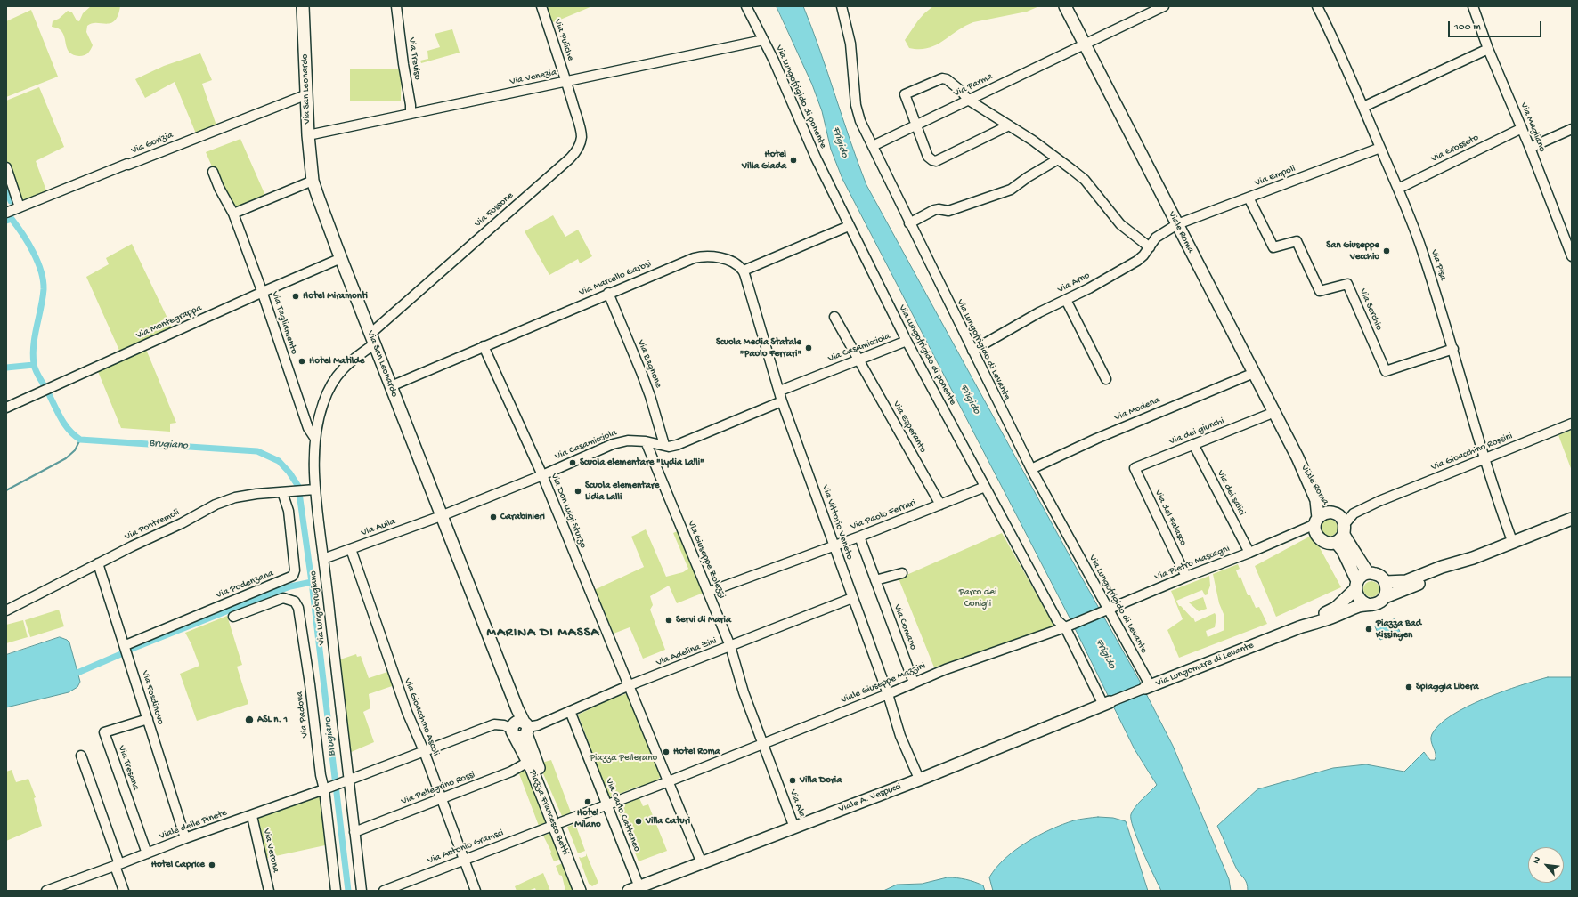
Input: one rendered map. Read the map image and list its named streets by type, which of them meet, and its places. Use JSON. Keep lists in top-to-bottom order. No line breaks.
{"streets":{"main road":["Via San Leonardo","Viale Roma","Via Lungomare di Levante","Viale A. Vespucci","Piazza Francesco Betti"],"street":["Via Puliche","Via Treviso","Via Venezia","Via Parma","Via Lungofrigido di ponente","Via Magliano","Via Gorizia","Via Grosseto","Via Empoli","Via Fossone","Via Pisa","Via Marcello Garosi","Via Arno","Via Serchio","Via Montegrappa","Via Tagliamento","Via Casamicciola","Via Lungofrigido di Levante","Via Bagnone","Via Modena","Via Esperanto","Via dei giunchi","Via Gioacchino Rossini","Via dei salici","Via Don Luigi Sturzo","Via Paolo Ferrari","Via del Falasco","Via Vittorio Veneto","Via Pontremoli","Via Aulla","Via Giuseppe Zolezzi","Via Pietro Mascagni","Via Podenzana","Via Lungobrugiano","Via Comano","Via Adelina Zini","Viale Giuseppe Mazzini","Via Fosdinovo","Via Padova","Via Gioacchino Ascoli","Via Tresana","Via Pellegrino Rossi","Via Ala","Via Carlo Cattaneo","Viale delle Pinete","Via Antonio Gramsci","Via Verona"]},"crossings":[["Via Puliche","Via Venezia"],["Via Puliche","Via Fossone"],["Via Treviso","Via Venezia"],["Via Venezia","Via San Leonardo"],["Via Venezia","Via Lungofrigido di ponente"],["Via Venezia","Via Fossone"],["Via Parma","Viale Roma"],["Via Parma","Via Lungofrigido di Levante"],["Via San Leonardo","Via Gorizia"],["Via San Leonardo","Via Fossone"],["Via San Leonardo","Via Marcello Garosi"],["Via San Leonardo","Via Montegrappa"],["Via San Leonardo","Via Casamicciola"],["Via San Leonardo","Via Aulla"],["Via San Leonardo","Via Lungobrugiano"],["Via San Leonardo","Piazza Francesco Betti"],["Via Lungofrigido di ponente","Via Casamicciola"],["Via Lungofrigido di ponente","Via Paolo Ferrari"],["Via Lungofrigido di ponente","Via Lungomare di Levante"],["Via Lungofrigido di ponente","Viale Giuseppe Mazzini"],["Via Lungofrigido di ponente","Viale A. Vespucci"],["Via Magliano","Via Grosseto"],["Via Grosseto","Via Pisa"],["Via Empoli","Viale Roma"],["Via Empoli","Via Pisa"],["Via Empoli","Via Arno"],["Via Empoli","Via Serchio"],["Via Fossone","Via Lungobrugiano"],["Viale Roma","Via Arno"],["Viale Roma","Via Modena"],["Viale Roma","Via Gioacchino Rossini"],["Viale Roma","Via Pietro Mascagni"],["Viale Roma","Via Lungomare di Levante"],["Via Pisa","Via Serchio"],["Via Pisa","Via Gioacchino Rossini"],["Via Marcello Garosi","Via Bagnone"],["Via Marcello Garosi","Via Don Luigi Sturzo"],["Via Marcello Garosi","Via Vittorio Veneto"],["Via Arno","Via Lungofrigido di Levante"],["Via Montegrappa","Via Tagliamento"],["Via Tagliamento","Via Lungobrugiano"],["Via Casamicciola","Via Bagnone"],["Via Casamicciola","Via Esperanto"],["Via Casamicciola","Via Don Luigi Sturzo"],["Via Casamicciola","Via Vittorio Veneto"],["Via Casamicciola","Via Aulla"],["Via Casamicciola","Via Giuseppe Zolezzi"],["Via Lungofrigido di Levante","Via Modena"],["Via Lungofrigido di Levante","Via Pietro Mascagni"],["Via Lungofrigido di Levante","Via Lungomare di Levante"],["Via Lungofrigido di Levante","Viale Giuseppe Mazzini"],["Via Esperanto","Via Paolo Ferrari"],["Via dei giunchi","Via dei salici"],["Via dei giunchi","Via del Falasco"],["Via dei salici","Via Pietro Mascagni"],["Via Don Luigi Sturzo","Via Adelina Zini"],["Via Paolo Ferrari","Via Vittorio Veneto"],["Via Paolo Ferrari","Via Giuseppe Zolezzi"],["Via Paolo Ferrari","Via Comano"],["Via del Falasco","Via Pietro Mascagni"],["Via Vittorio Veneto","Via Adelina Zini"],["Via Vittorio Veneto","Viale Giuseppe Mazzini"],["Via Vittorio Veneto","Viale A. Vespucci"],["Via Pontremoli","Via Podenzana"],["Via Pontremoli","Via Lungobrugiano"],["Via Pontremoli","Via Fosdinovo"],["Via Aulla","Via Lungobrugiano"],["Via Aulla","Via Gioacchino Ascoli"],["Via Giuseppe Zolezzi","Via Adelina Zini"],["Via Giuseppe Zolezzi","Viale Giuseppe Mazzini"],["Via Giuseppe Zolezzi","Via Ala"],["Via Pietro Mascagni","Viale Giuseppe Mazzini"],["Via Podenzana","Via Fosdinovo"],["Via Lungobrugiano","Via Pellegrino Rossi"],["Via Lungobrugiano","Viale delle Pinete"],["Via Comano","Viale Giuseppe Mazzini"],["Via Adelina Zini","Piazza Francesco Betti"],["Via Adelina Zini","Via Carlo Cattaneo"],["Via Adelina Zini","Viale delle Pinete"],["Via Lungomare di Levante","Viale A. Vespucci"],["Viale Giuseppe Mazzini","Via Ala"],["Viale Giuseppe Mazzini","Via Carlo Cattaneo"],["Viale Giuseppe Mazzini","Via Antonio Gramsci"],["Via Fosdinovo","Via Tresana"],["Via Fosdinovo","Viale delle Pinete"],["Via Padova","Viale delle Pinete"],["Via Gioacchino Ascoli","Via Pellegrino Rossi"],["Via Gioacchino Ascoli","Viale delle Pinete"],["Via Gioacchino Ascoli","Via Antonio Gramsci"],["Via Tresana","Viale delle Pinete"],["Via Pellegrino Rossi","Piazza Francesco Betti"],["Viale A. Vespucci","Via Ala"],["Viale A. Vespucci","Via Carlo Cattaneo"],["Piazza Francesco Betti","Viale delle Pinete"],["Piazza Francesco Betti","Via Antonio Gramsci"],["Via Carlo Cattaneo","Via Antonio Gramsci"],["Viale delle Pinete","Via Verona"]],"districts":["MARINA DI MASSA"],"water":["Frigido","Brugiano"],"parks":["Parco dei Conigli","Piazza Pellerano"],"places":["Hotel Villa Giada","San Giuseppe Vecchio","Hotel Miramonti","Scuola Media Statale \"Paolo Ferrari\"","Hotel Matilde","Scuola elementare \"Lydia Lalli\"","Scuola elementare Lidia Lalli","Carabinieri","Servi di Maria","Piazza Bad Kissingen","Spiaggia Libera","ASL n. 1","Hotel Roma","Villa Doria","Hotel Milano","Villa Caturi","Hotel Caprice"],"scale_bar":"100 m","north":"top left"}
